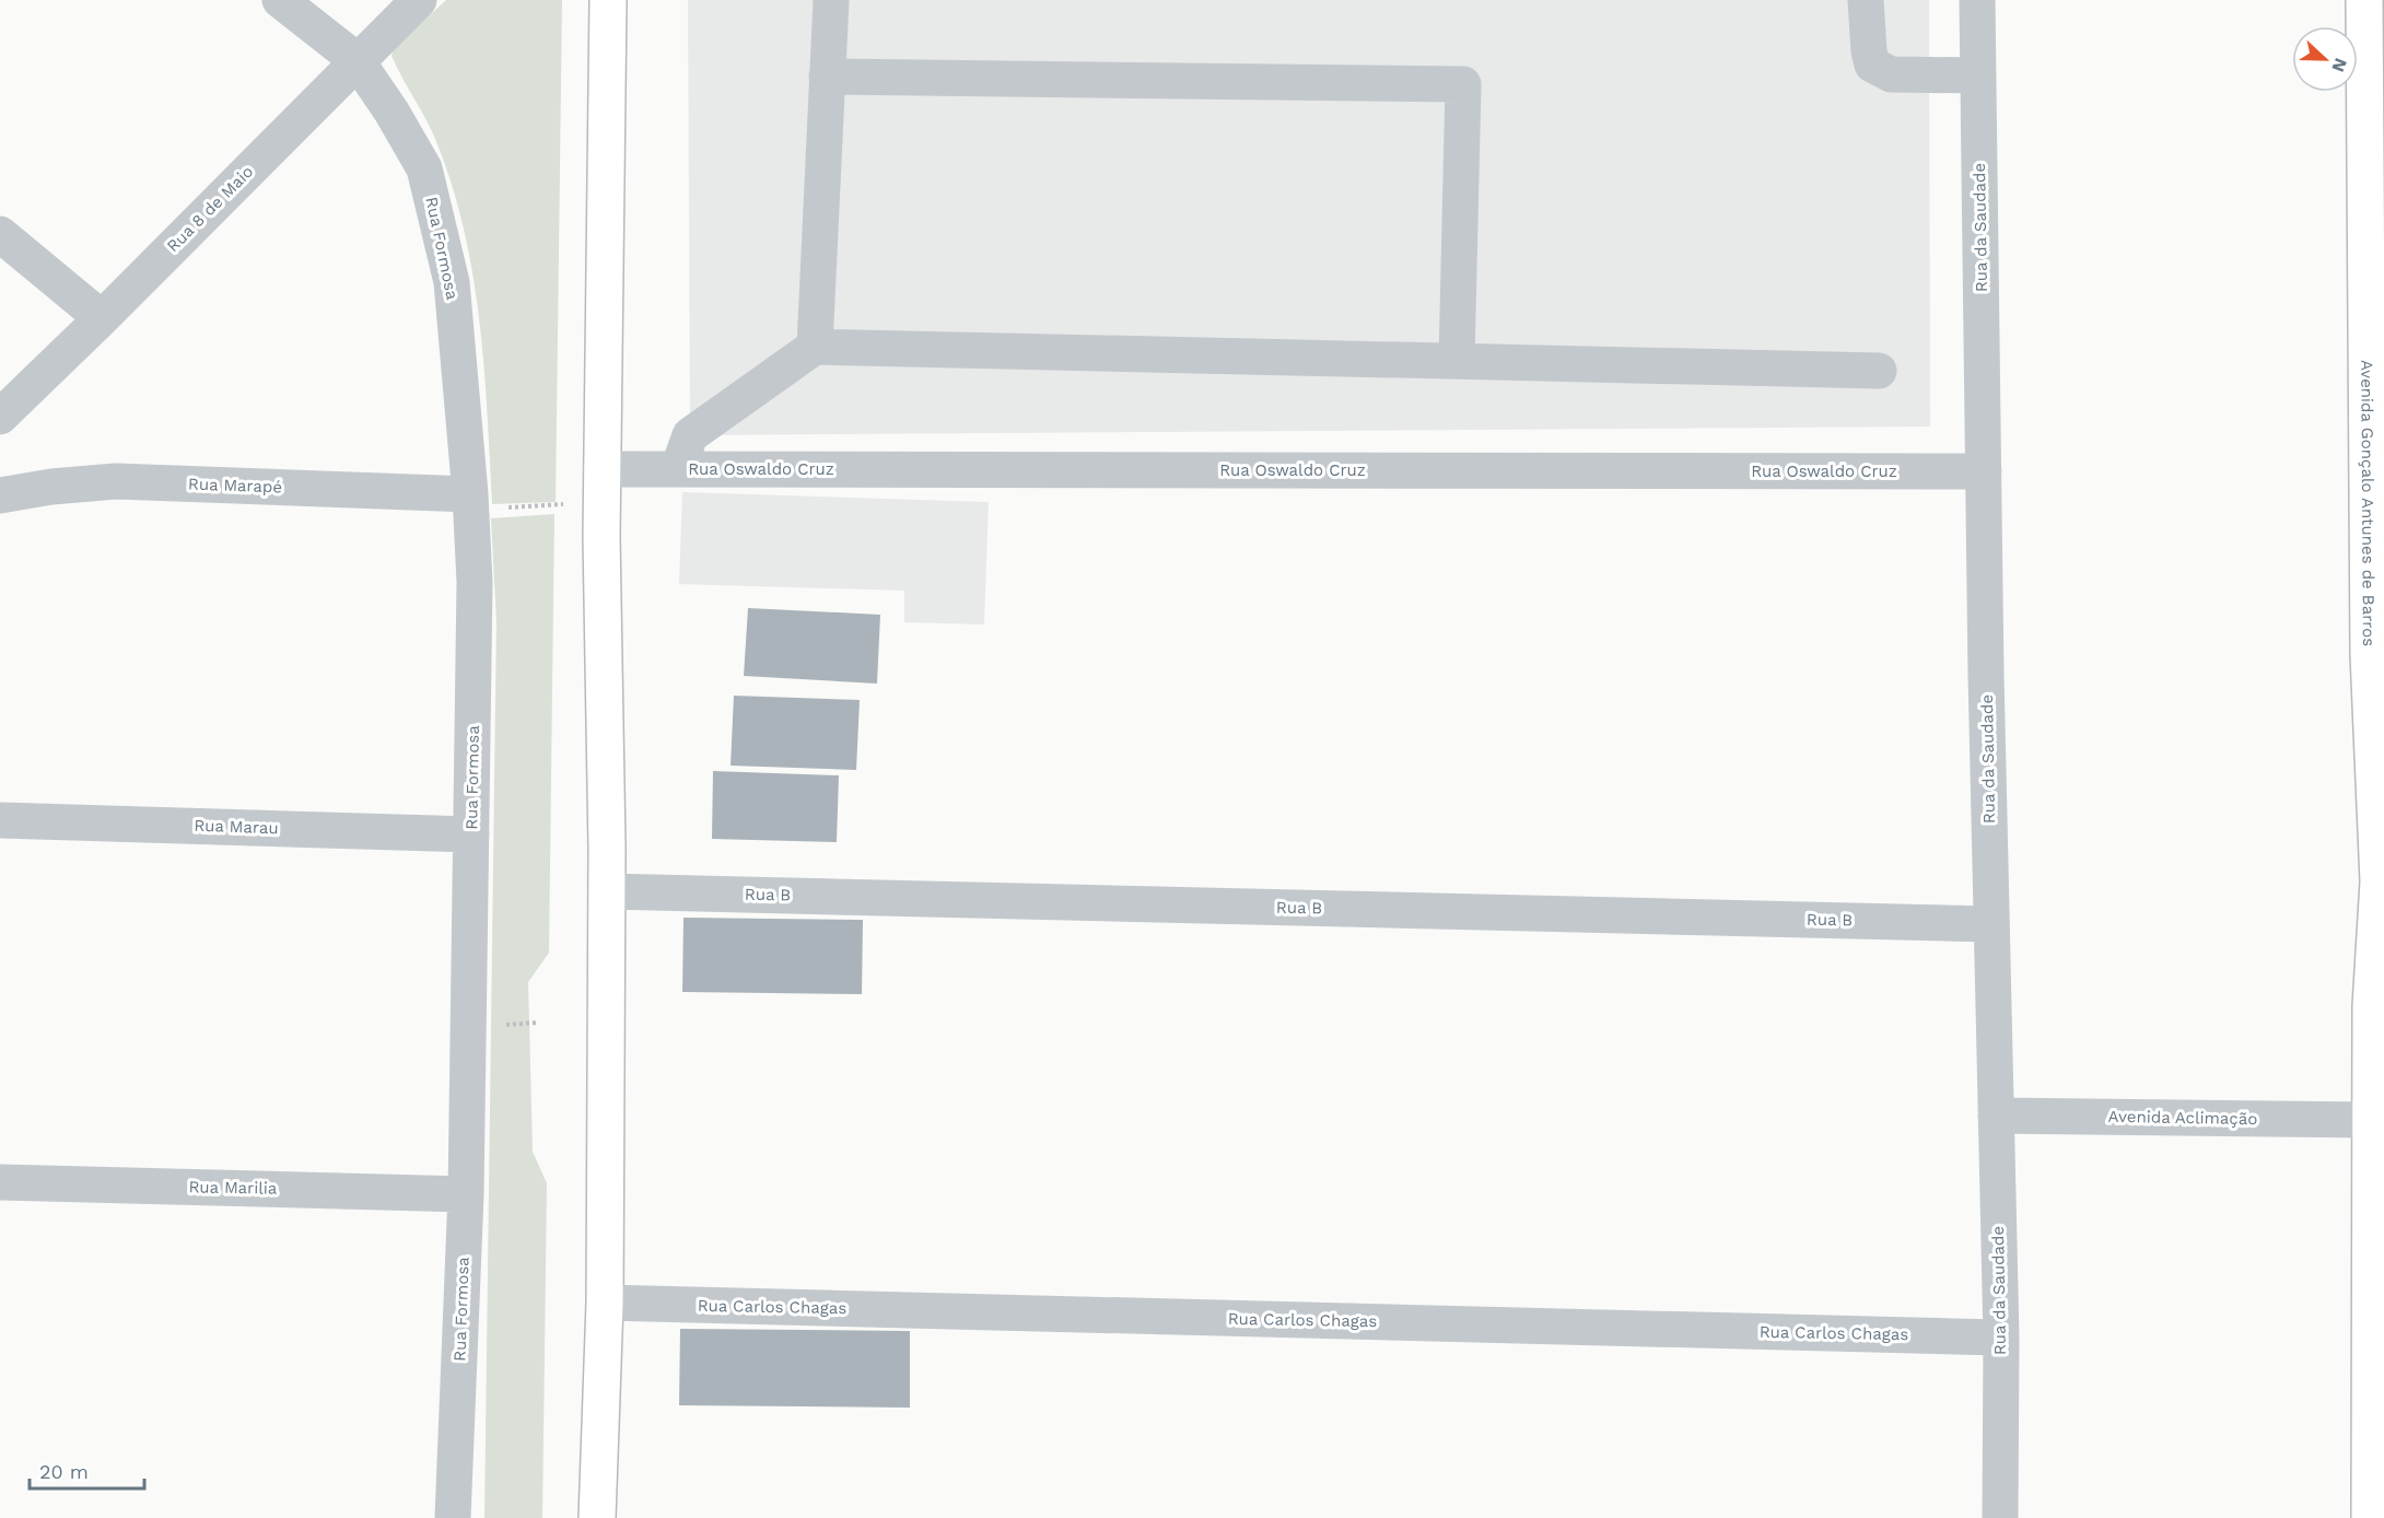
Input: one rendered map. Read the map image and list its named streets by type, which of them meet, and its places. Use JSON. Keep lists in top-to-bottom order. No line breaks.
{"streets":{"main road":["Avenida Gonçalo Antunes de Barros"],"street":["Rua 8 de Maio","Rua da Saudade","Rua Formosa","Rua Oswaldo Cruz","Rua Marapé","Rua Marau","Rua B","Avenida Aclimação","Rua Marilia","Rua Carlos Chagas"]},"crossings":[["Rua 8 de Maio","Rua Formosa"],["Rua da Saudade","Rua Oswaldo Cruz"],["Rua da Saudade","Rua B"],["Rua da Saudade","Avenida Aclimação"],["Rua da Saudade","Rua Carlos Chagas"],["Rua Formosa","Rua Marapé"],["Rua Formosa","Rua Marau"],["Rua Formosa","Rua Marilia"],["Avenida Gonçalo Antunes de Barros","Avenida Aclimação"]],"scale_bar":"20 m","north":"right"}
